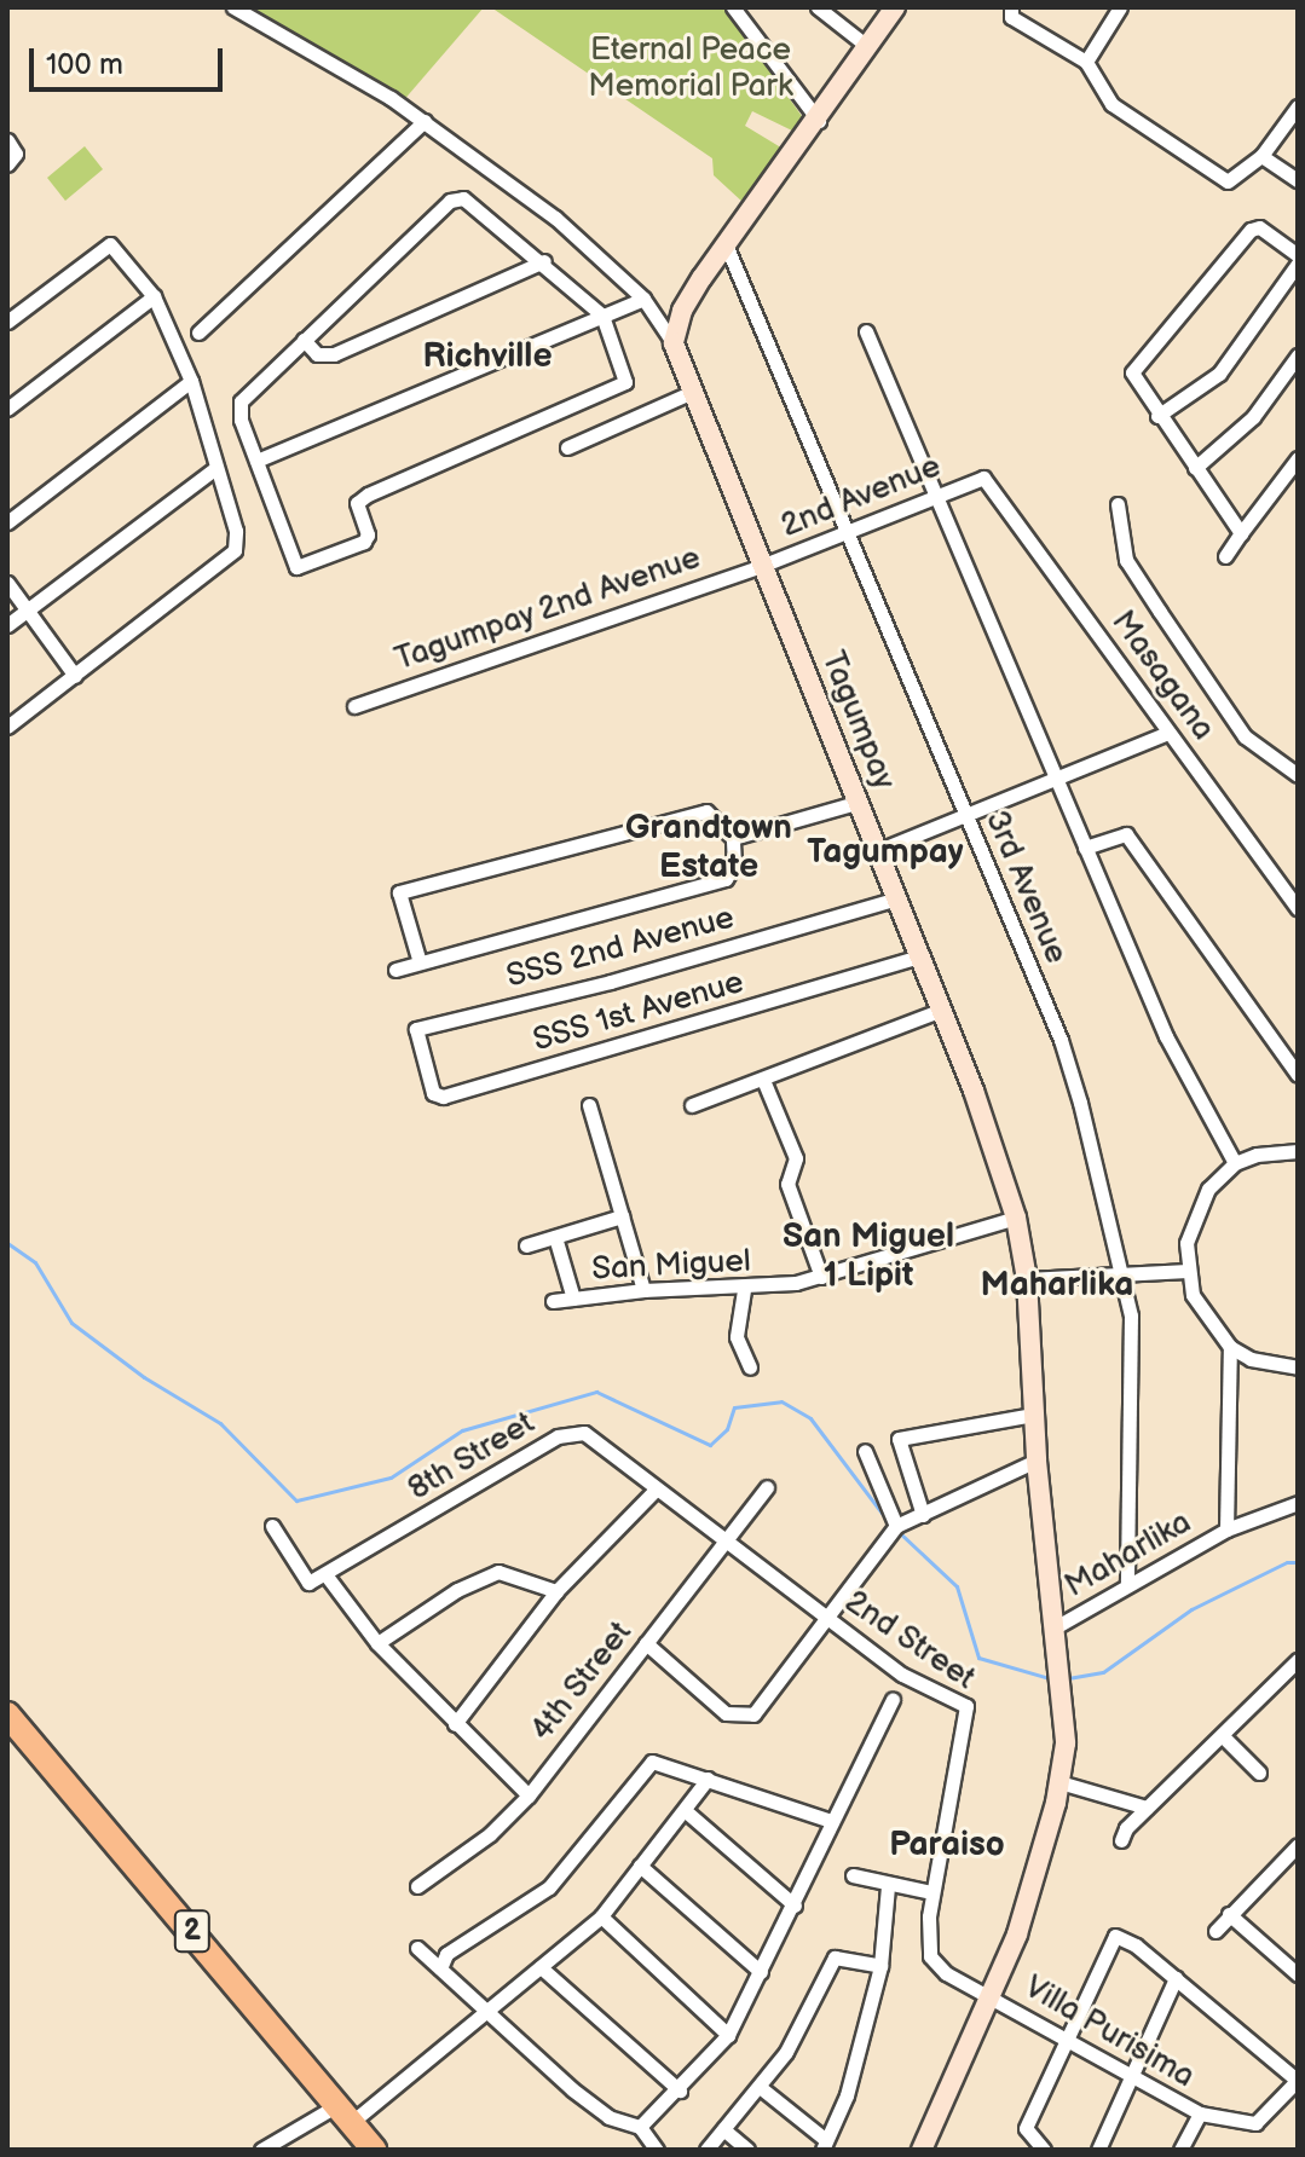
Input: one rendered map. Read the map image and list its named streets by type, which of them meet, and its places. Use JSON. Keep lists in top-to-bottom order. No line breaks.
{"streets":{"highway":["2"],"main road":["Tagumpay"],"street":["2nd Avenue","Tagumpay 2nd Avenue","Masagana","3rd Avenue","SSS 2nd Avenue","SSS 1st Avenue","San Miguel","8th Street","Maharlika","2nd Street","4th Street","Villa Purisima"]},"crossings":[["2nd Avenue","Tagumpay 2nd Avenue"],["2nd Avenue","Masagana"],["2nd Avenue","Tagumpay"],["2nd Avenue","3rd Avenue"],["Tagumpay 2nd Avenue","Tagumpay"],["Tagumpay","SSS 2nd Avenue"],["Tagumpay","SSS 1st Avenue"],["Tagumpay","San Miguel"],["Tagumpay","Maharlika"],["Tagumpay","2nd Street"],["Tagumpay","Villa Purisima"],["3rd Avenue","Maharlika"],["SSS 2nd Avenue","SSS 1st Avenue"],["8th Street","2nd Street"],["2nd Street","4th Street"],["2nd Street","Villa Purisima"]],"districts":["Richville","Grandtown Estate","Tagumpay","San Miguel 1 Lipit","Maharlika","Paraiso"],"parks":["Eternal Peace Memorial Park"],"scale_bar":"100 m"}
